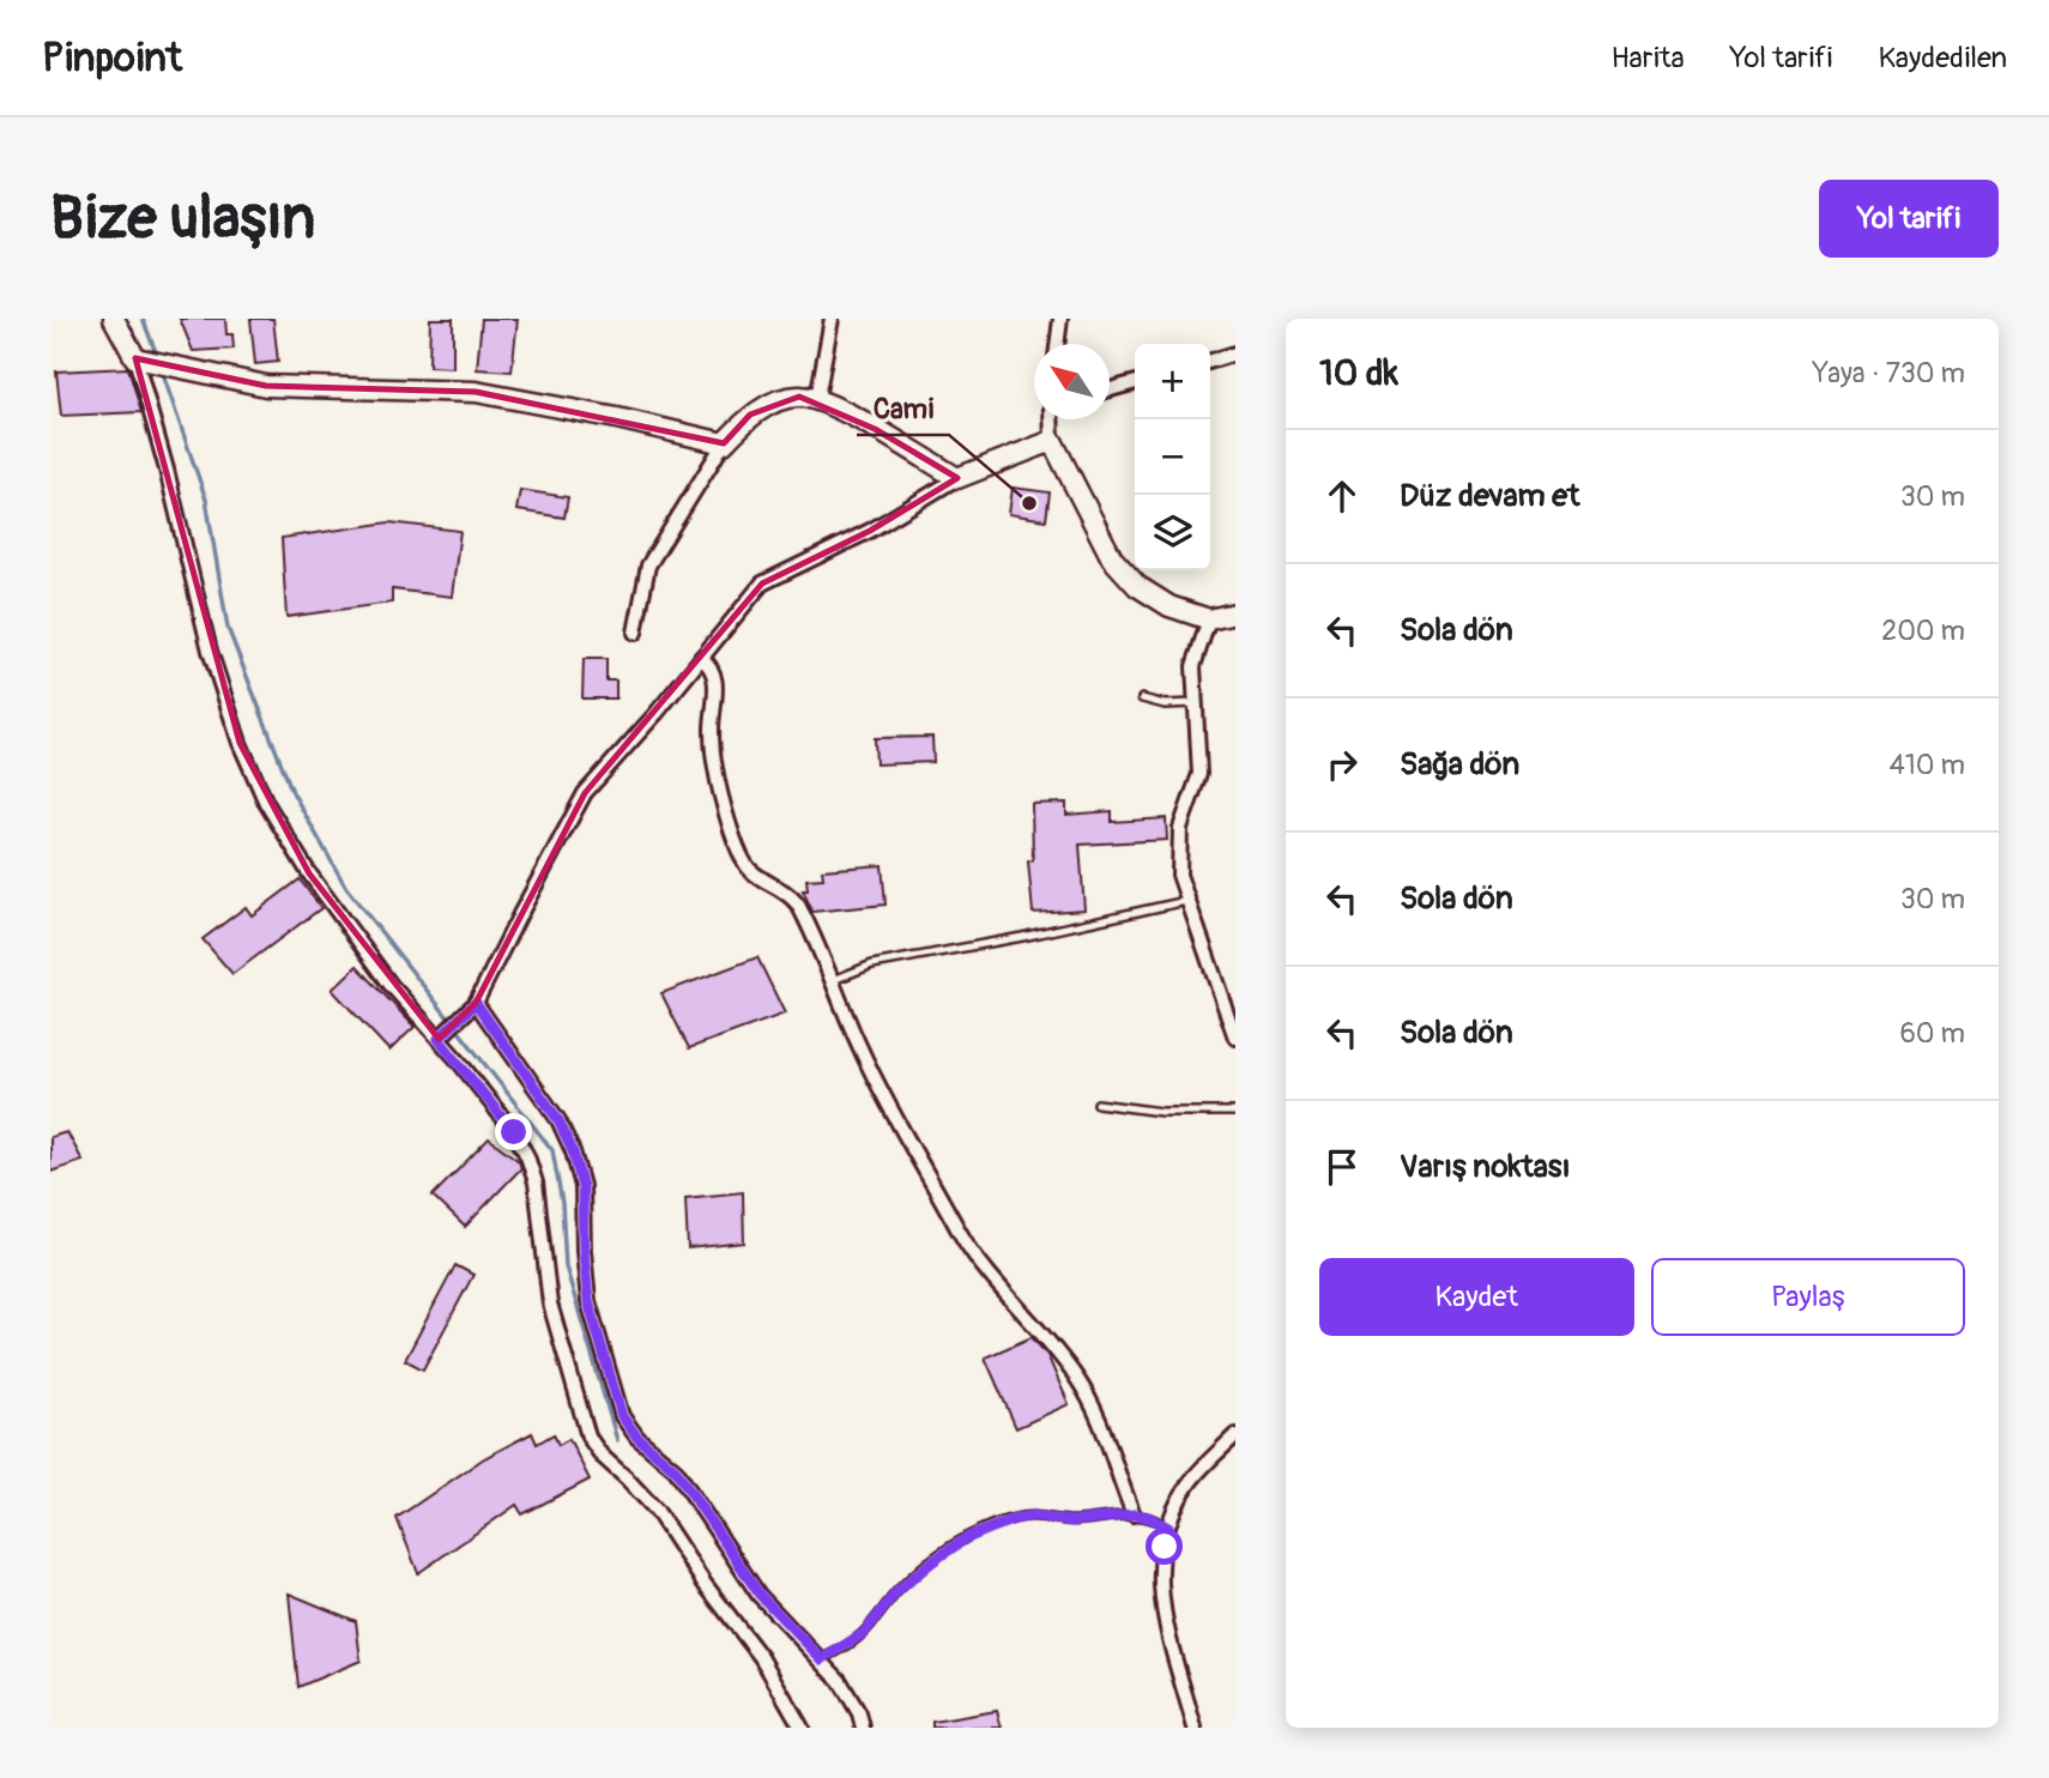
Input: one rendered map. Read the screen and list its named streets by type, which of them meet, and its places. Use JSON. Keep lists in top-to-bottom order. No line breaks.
{"places":["Cami"],"north":"top left","page":{"header":"Pinpoint","nav":["Harita","Yol tarifi","Kaydedilen"],"buttons":["Yol tarifi",["Kaydet","Paylaş"]],"title":"Bize ulaşın","heading":["10 dk","Yaya · 730 m"],"map_buttons":["+","−"],"list":[["Düz devam et","30 m"],["Sola dön","200 m"],["Sağa dön","410 m"],["Sola dön","30 m"],["Sola dön","60 m"],"Varış noktası"]}}
